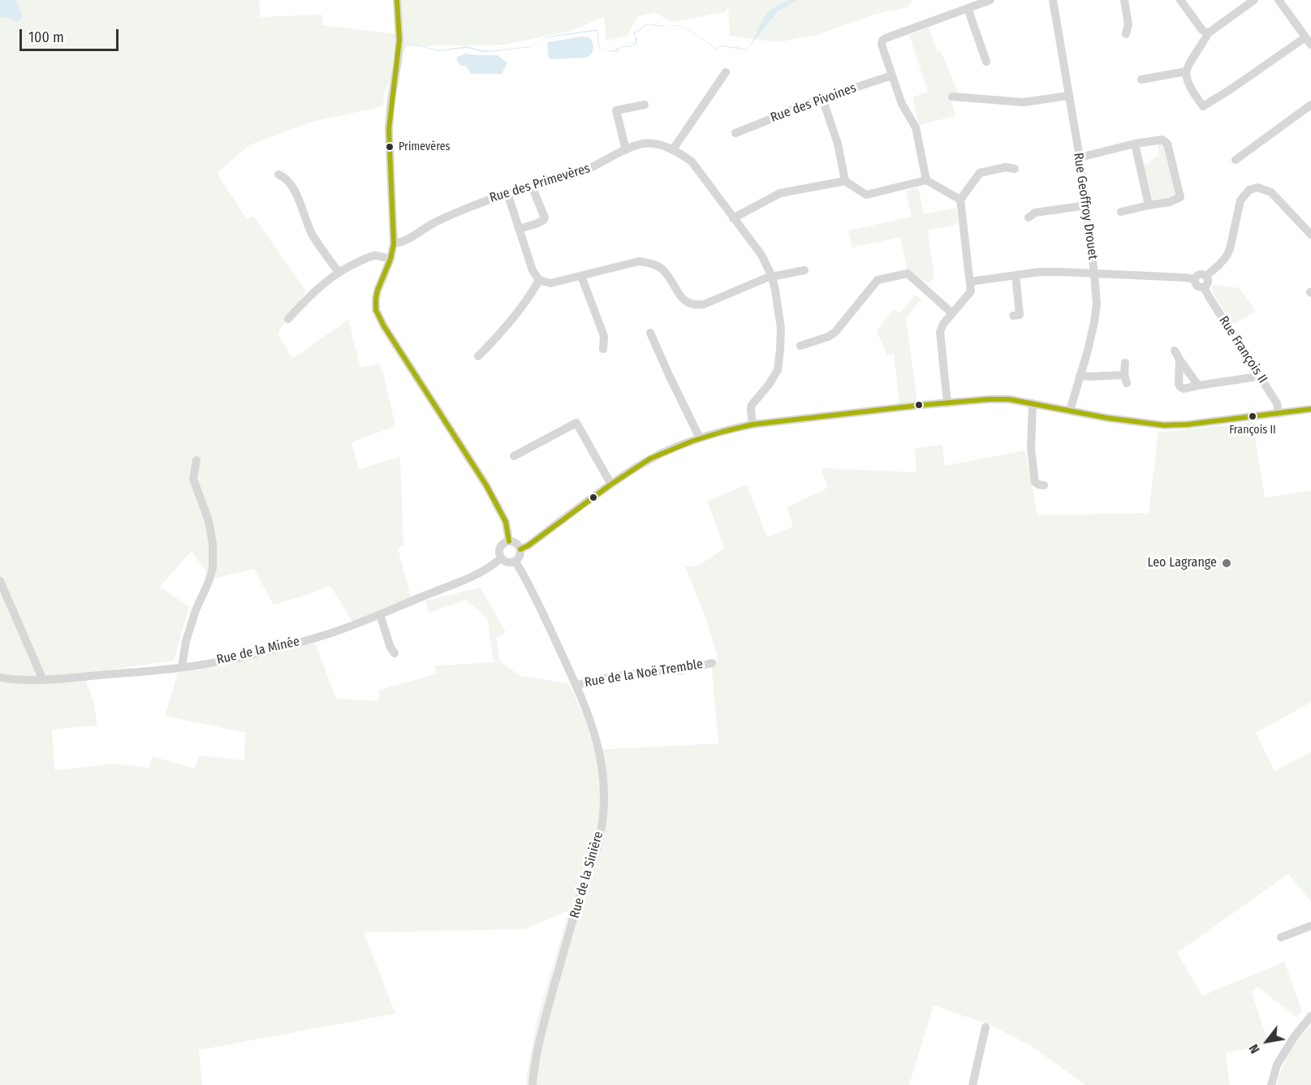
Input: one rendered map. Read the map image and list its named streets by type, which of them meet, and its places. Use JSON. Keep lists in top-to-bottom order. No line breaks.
{"streets":{"street":["Rue des Pivoines","Rue des Primevères","Rue Geoffroy Drouet","Rue François II","Rue de la Minée","Rue de la Noë Tremble","Rue de la Sinière"]},"crossings":[["Rue de la Minée","Rue de la Sinière"],["Rue de la Noë Tremble","Rue de la Sinière"]],"places":["Primevères","François II","Leo Lagrange"],"scale_bar":"100 m","north":"bottom left"}
